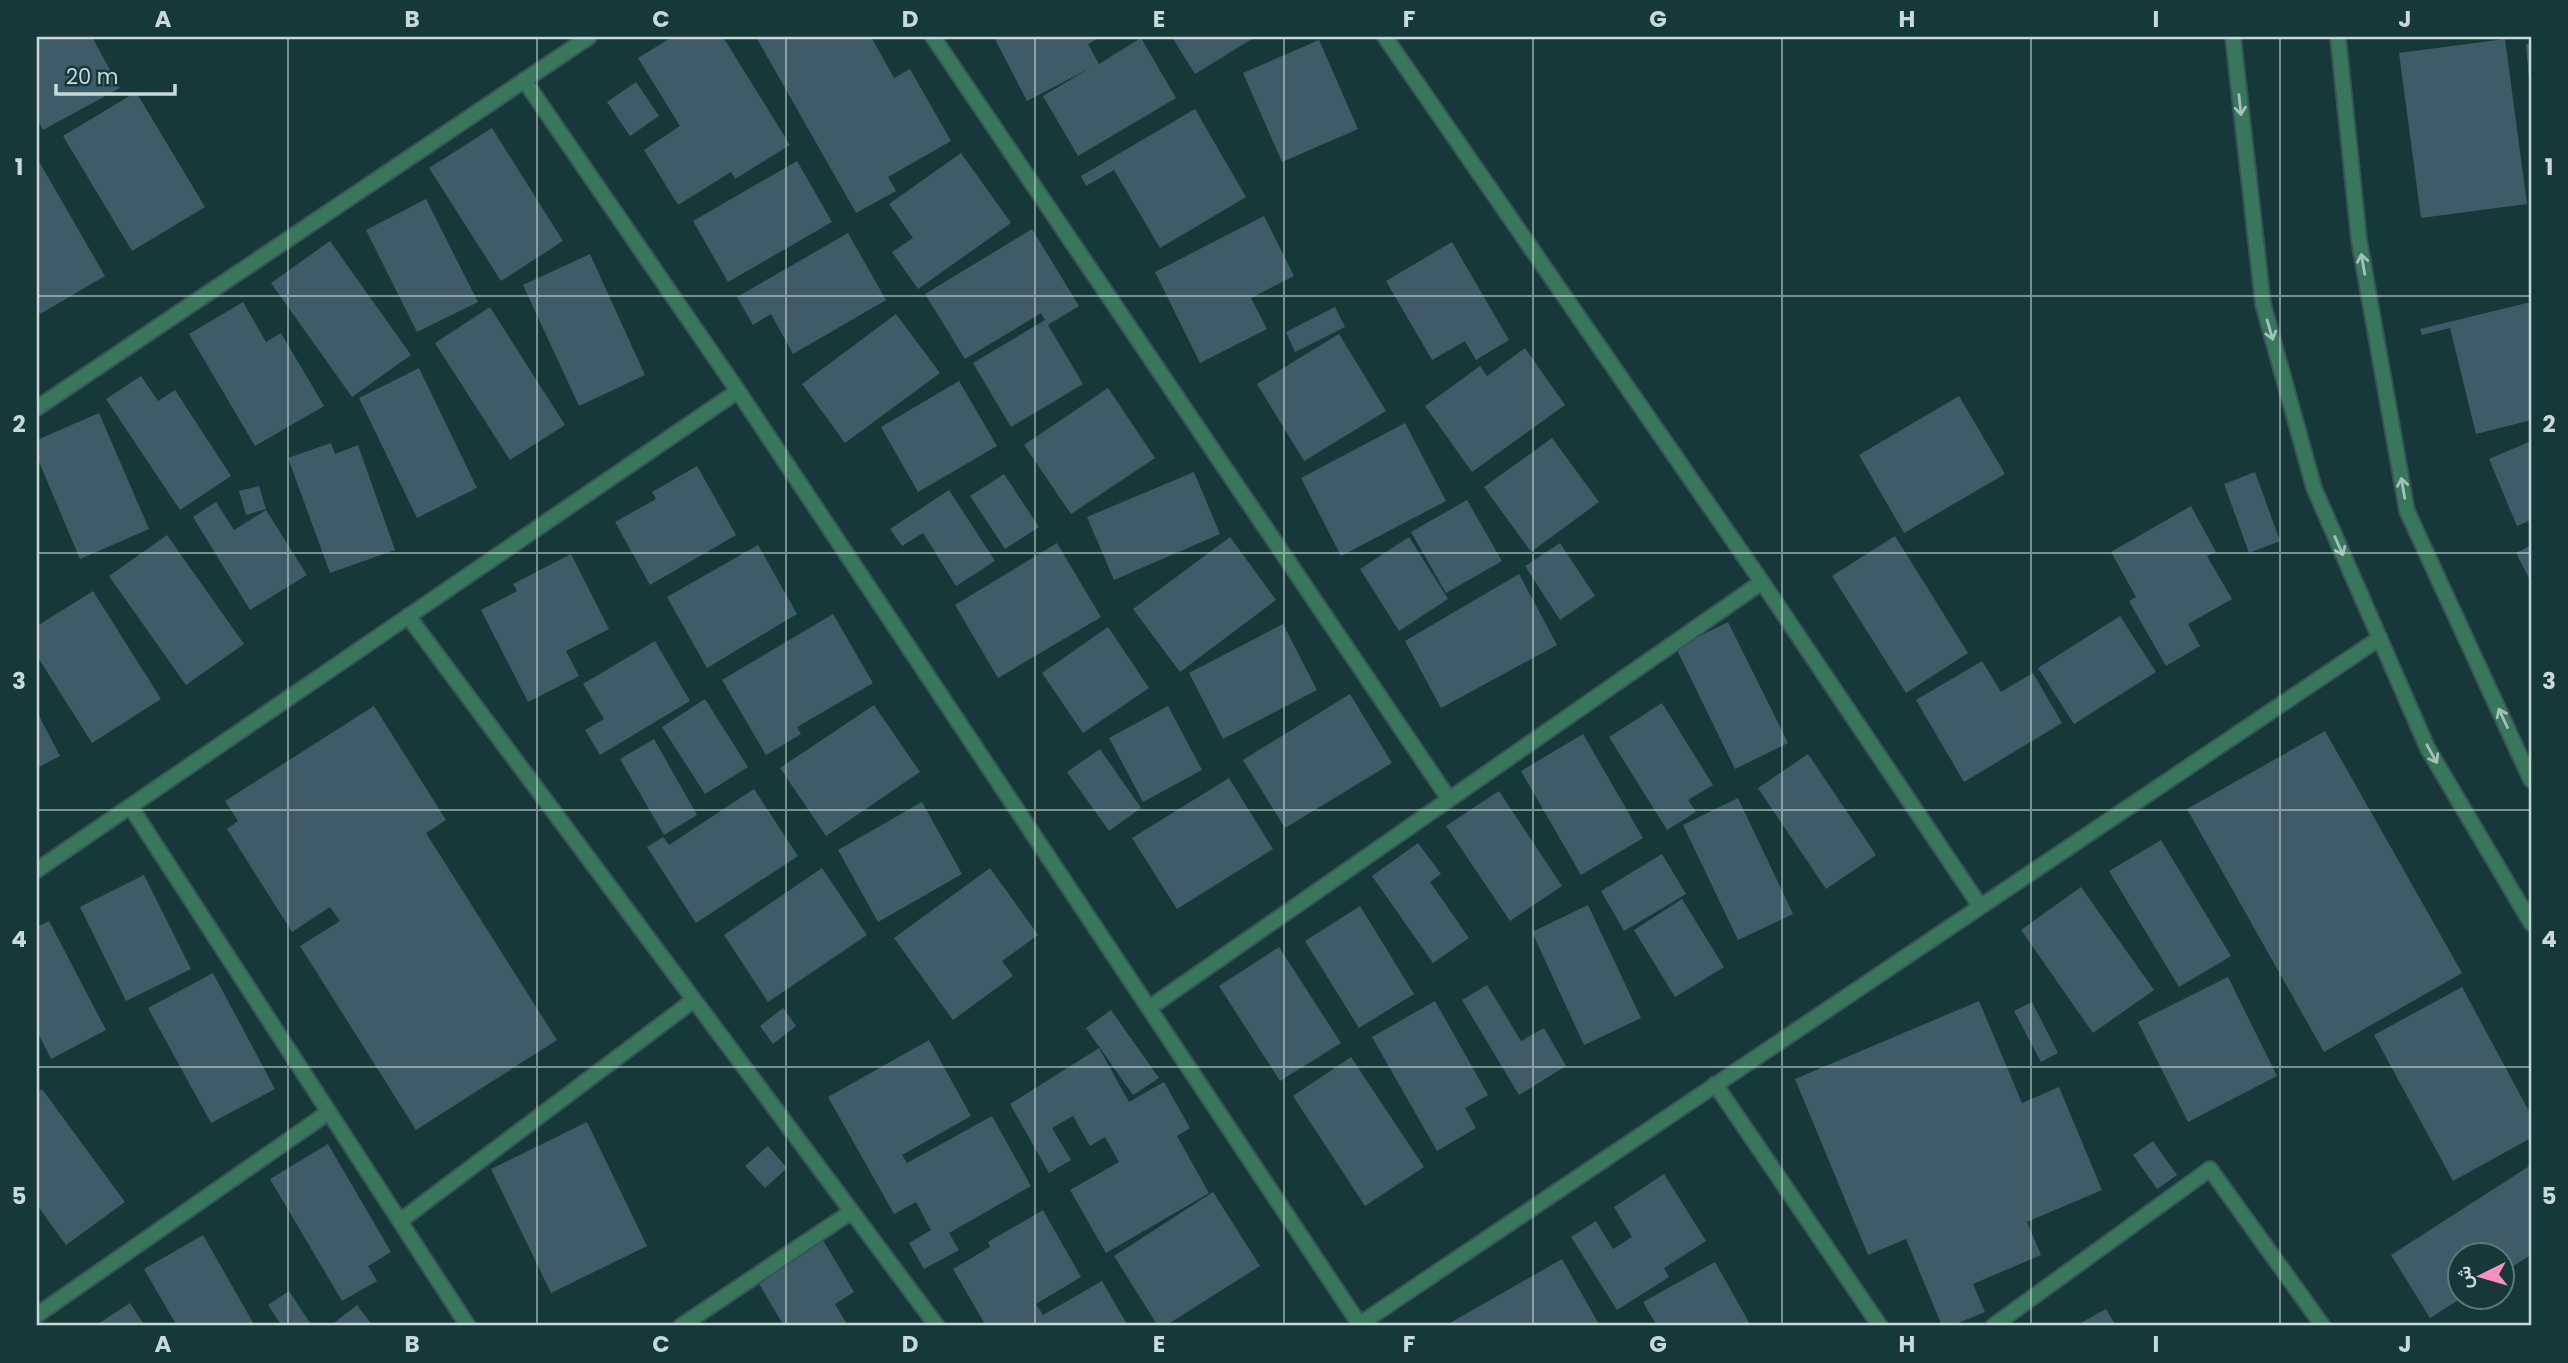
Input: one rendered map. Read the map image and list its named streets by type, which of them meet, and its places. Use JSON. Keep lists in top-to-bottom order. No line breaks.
{"scale_bar":"20 m","north":"left","grid":{"columns":["A","B","C","D","E","F","G","H","I","J"],"rows":["1","2","3","4","5"]}}
